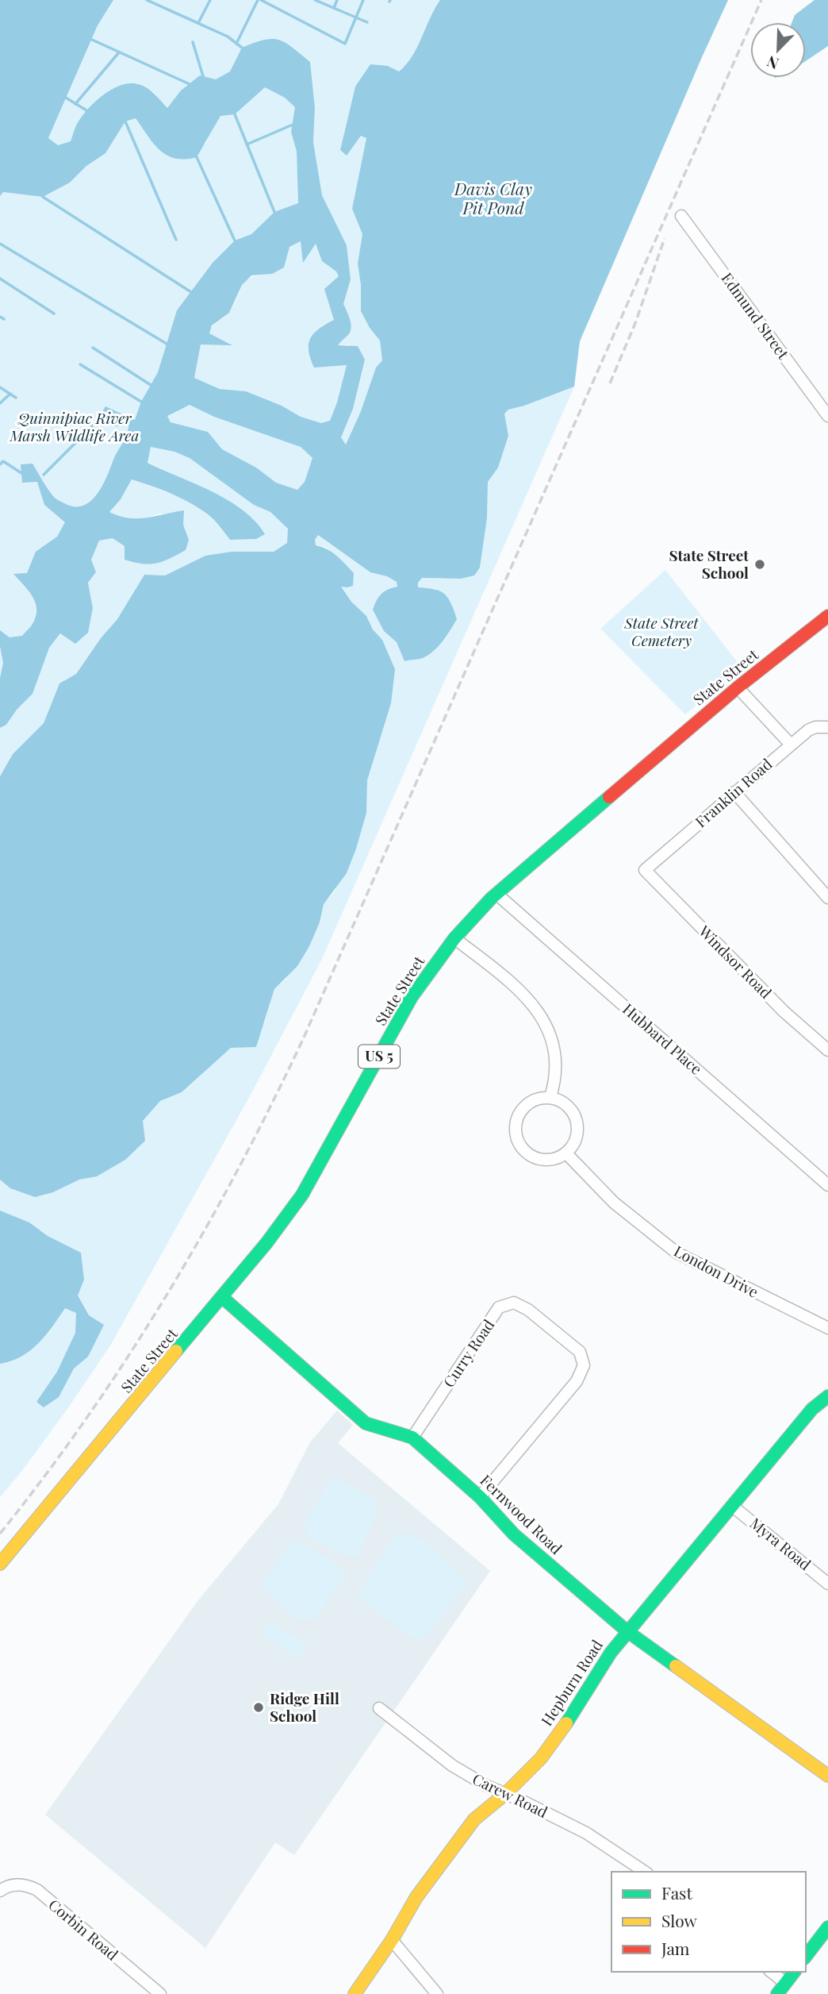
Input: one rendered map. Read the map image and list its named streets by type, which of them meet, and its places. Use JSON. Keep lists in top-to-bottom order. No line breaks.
{"streets":{"street":["Edmund Street","State Street","Franklin Road","Windsor Road","Hubbard Place","US 5","London Drive","Curry Road","Fernwood Road","Myra Road","Hepburn Road","Carew Road","Corbin Road"]},"crossings":[["State Street","Hubbard Place"],["State Street","Fernwood Road"],["Franklin Road","Windsor Road"],["Curry Road","Fernwood Road"],["Fernwood Road","Hepburn Road"],["Myra Road","Hepburn Road"],["Hepburn Road","Carew Road"]],"water":["Davis Clay Pit Pond"],"parks":["Quinnipiac River Marsh Wildlife Area","State Street Cemetery"],"places":["State Street School","Ridge Hill School"],"legend":["Fast","Slow","Jam"],"north":"bottom left"}
